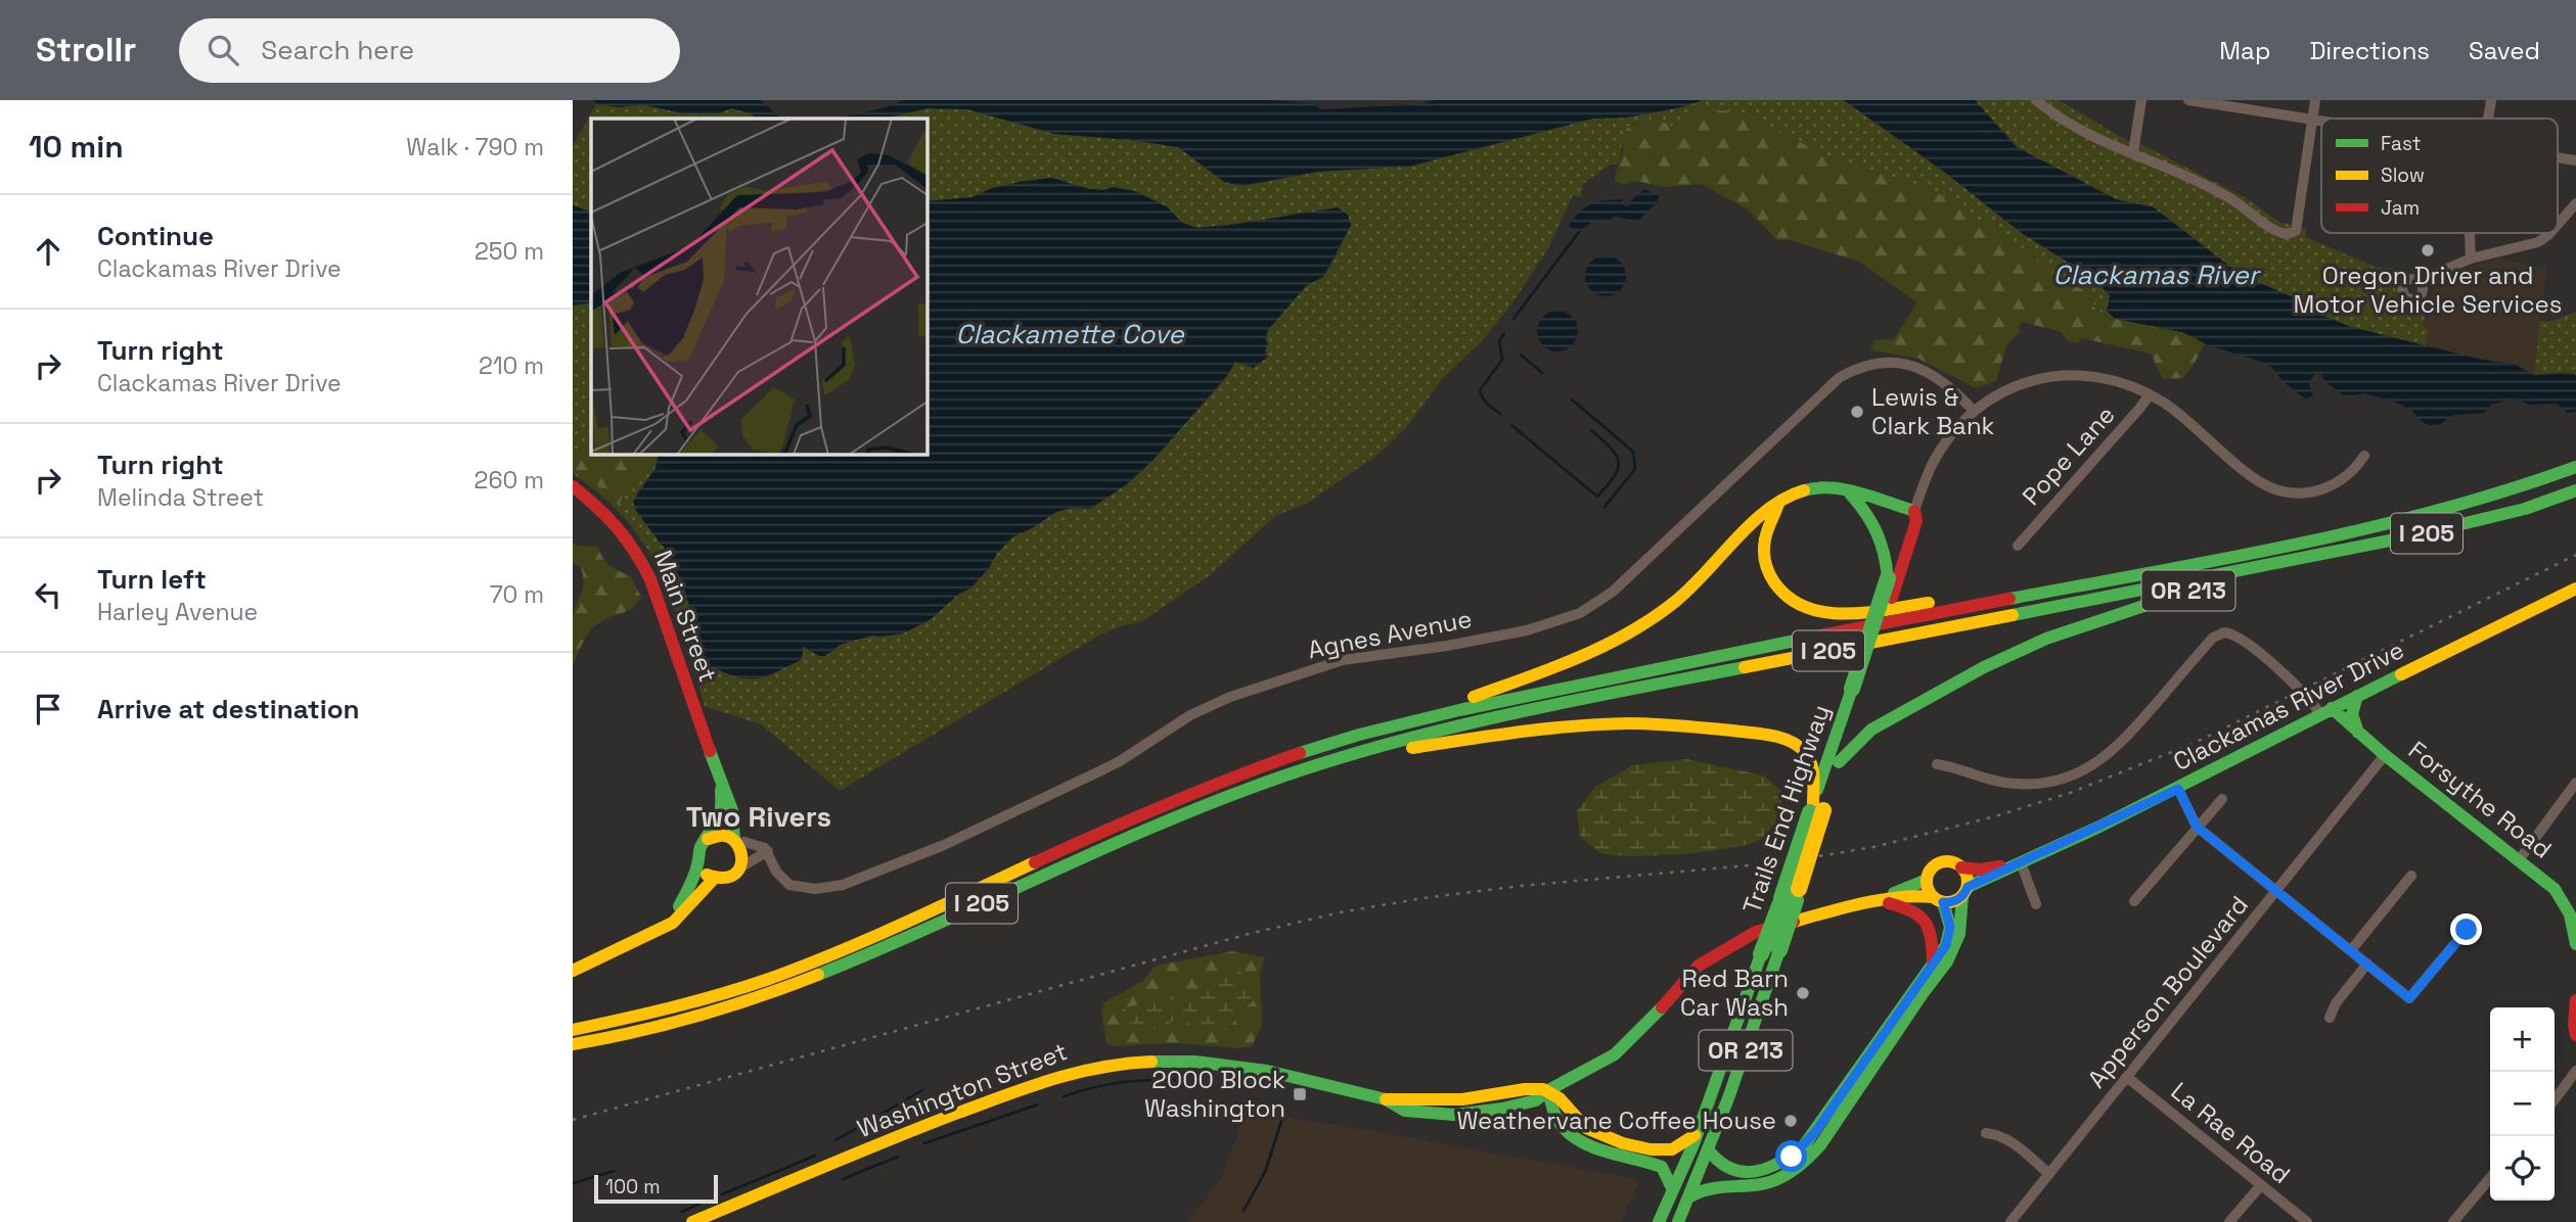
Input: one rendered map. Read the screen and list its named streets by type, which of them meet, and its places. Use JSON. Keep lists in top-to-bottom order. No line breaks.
{"streets":{"main road":["I 205","OR 213","Main Street","Clackamas River Drive","Forsythe Road","Trails End Highway","Washington Street"],"street":["Pope Lane","Agnes Avenue","Apperson Boulevard","La Rae Road"]},"crossings":[["I 205","OR 213"],["OR 213","Trails End Highway"],["Clackamas River Drive","Forsythe Road"],["Clackamas River Drive","Washington Street"],["Forsythe Road","Apperson Boulevard"],["Apperson Boulevard","La Rae Road"]],"districts":["Two Rivers"],"water":["Clackamas River","Clackamette Cove"],"places":{"other":["Oregon Driver and Motor Vehicle Services","Lewis & Clark Bank","Red Barn Car Wash","Weathervane Coffee House"],"transit":["2000 Block Washington"]},"legend":["Fast","Slow","Jam"],"scale_bar":"100 m","page":{"header":"Strollr","search":"Search here","nav":["Map","Directions","Saved"],"heading":["10 min","Walk · 790 m"],"list":[["Continue","Clackamas River Drive","250 m"],["Turn right","Clackamas River Drive","210 m"],["Turn right","Melinda Street","260 m"],["Turn left","Harley Avenue","70 m"],"Arrive at destination"],"map_buttons":["+","−"],"scale":"100 m"}}
